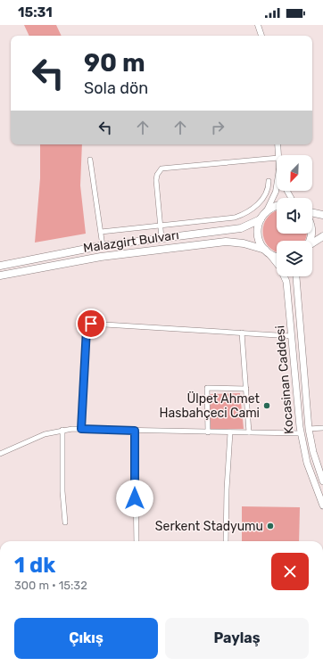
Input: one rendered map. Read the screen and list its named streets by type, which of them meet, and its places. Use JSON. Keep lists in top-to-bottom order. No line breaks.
{"streets":{"highway":["Malazgirt Bulvarı"],"main road":["Kocasinan Caddesi"]},"crossings":[["Malazgirt Bulvarı","Kocasinan Caddesi"]],"places":["Ülpet Ahmet Hasbahçeci Cami","Serkent Stadyumu"],"north":"bottom left","page":{"status":"15:31","turn":["90 m","Sola dön"],"heading":["1 dk","300 m · 15:32"],"buttons":["Çıkış","Paylaş"]}}
